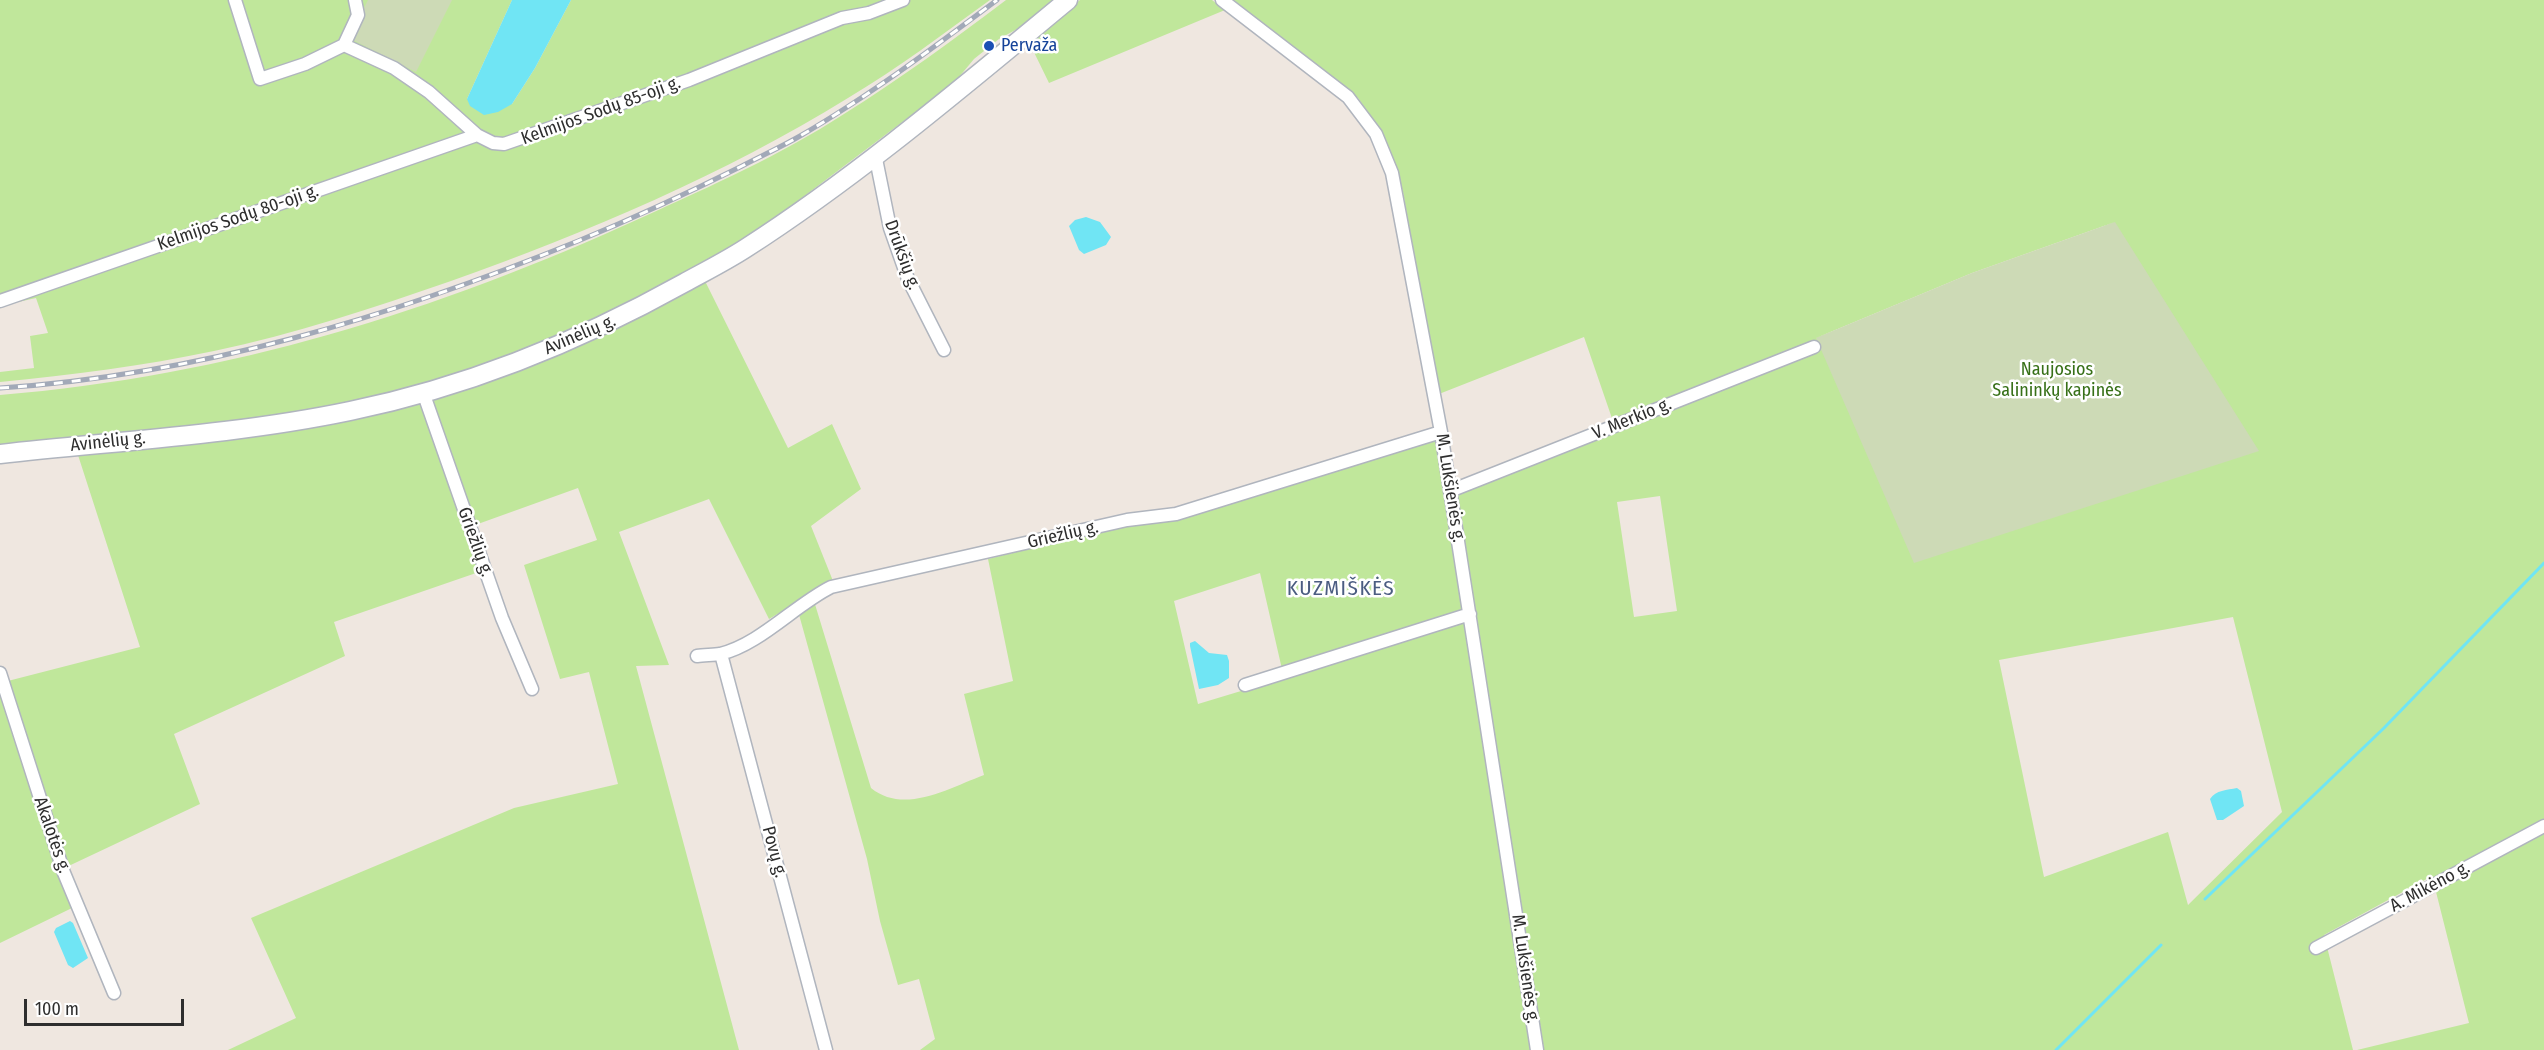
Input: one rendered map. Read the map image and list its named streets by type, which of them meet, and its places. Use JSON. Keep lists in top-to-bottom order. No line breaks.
{"streets":{"main road":["Avinėlių g."],"street":["Kelmijos Sodų 85-oji g.","Kelmijos Sodų 80-oji g.","Drūkšių g.","V. Merkio g.","M. Lukšienės g.","Griežlių g.","Akalotės g.","Povų g.","A. Mikėno g."]},"crossings":[["Kelmijos Sodų 85-oji g.","Kelmijos Sodų 80-oji g."],["Drūkšių g.","Avinėlių g."],["Avinėlių g.","Griežlių g."],["V. Merkio g.","M. Lukšienės g."],["M. Lukšienės g.","Griežlių g."],["Griežlių g.","Povų g."]],"districts":["KUZMIŠKĖS"],"parks":["Naujosios Salininkų kapinės"],"places":["Pervaža"],"scale_bar":"100 m"}
